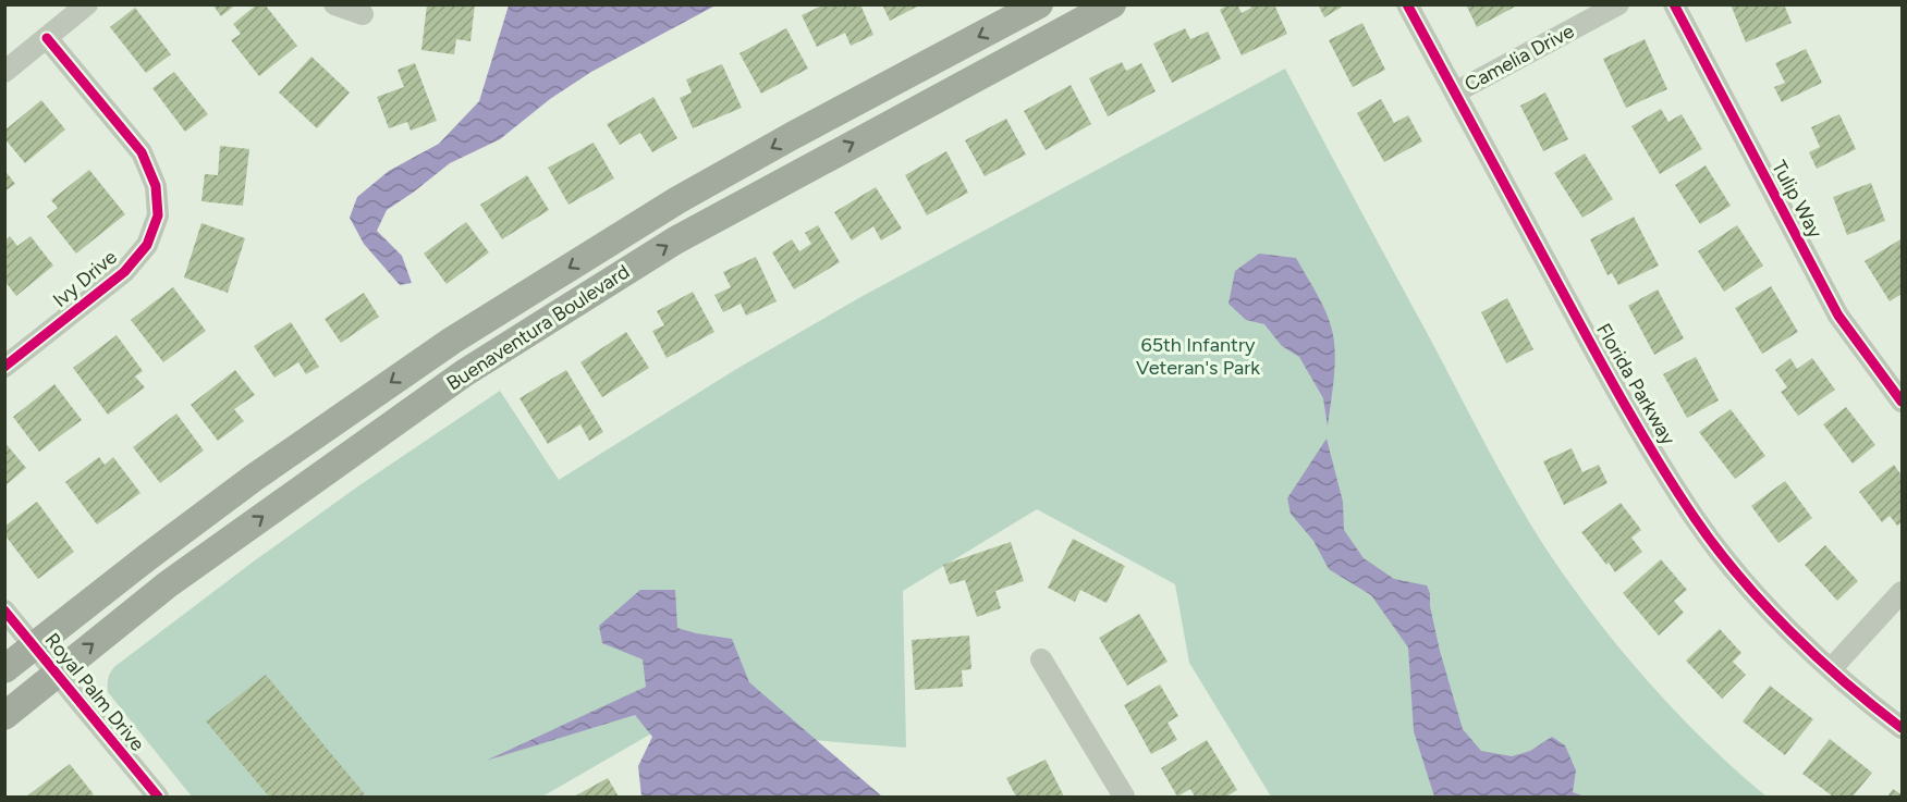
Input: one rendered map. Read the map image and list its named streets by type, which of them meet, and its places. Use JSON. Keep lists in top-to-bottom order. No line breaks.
{"streets":{"main road":["Buenaventura Boulevard"],"street":["Camelia Drive","Tulip Way","Ivy Drive","Florida Parkway","Royal Palm Drive"]},"crossings":[["Camelia Drive","Florida Parkway"],["Buenaventura Boulevard","Royal Palm Drive"]],"parks":["65th Infantry Veteran's Park"]}
